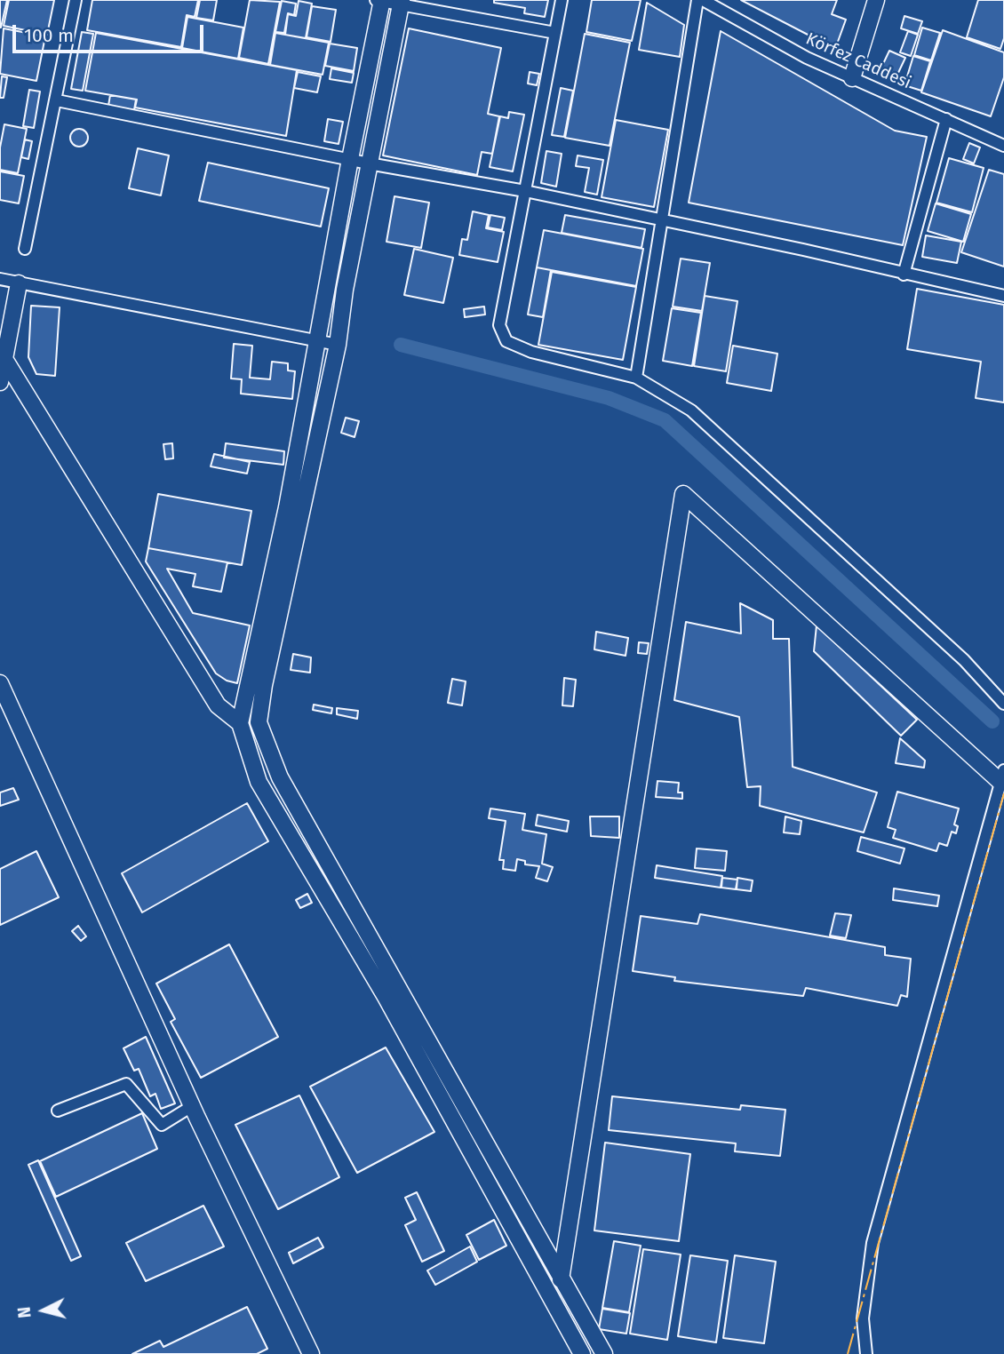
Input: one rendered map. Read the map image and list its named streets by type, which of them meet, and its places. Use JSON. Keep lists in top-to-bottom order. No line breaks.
{"streets":{"street":["Körfez Caddesi"]},"scale_bar":"100 m","north":"left"}
